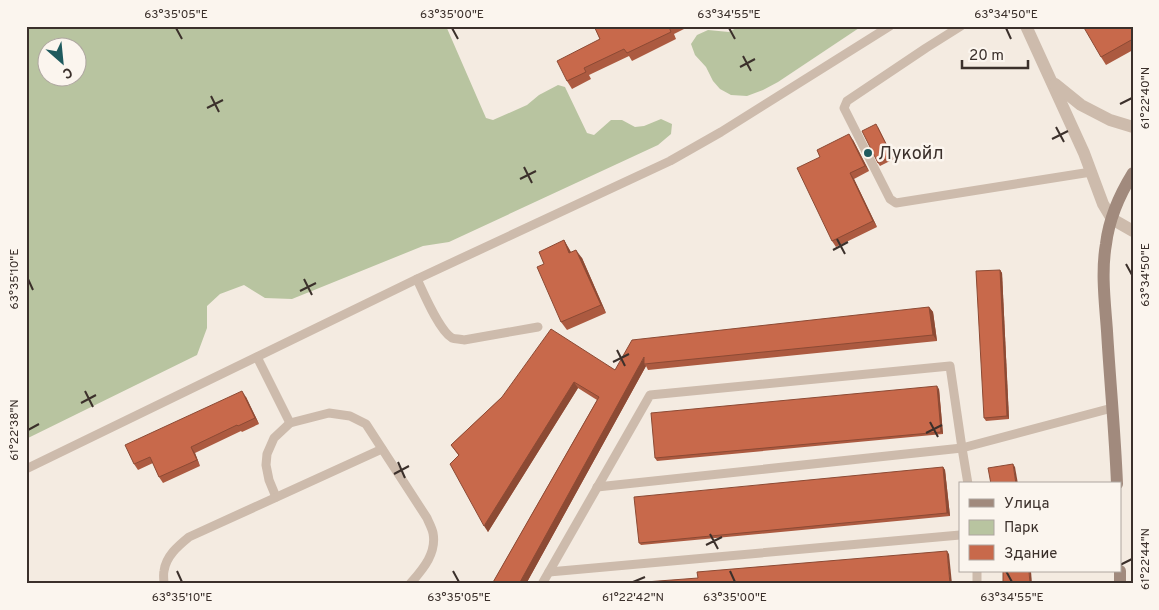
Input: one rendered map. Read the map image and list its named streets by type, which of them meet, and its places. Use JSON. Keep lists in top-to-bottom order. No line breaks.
{"places":["Лукойл"],"legend":["Улица","Парк","Здание"],"scale_bar":"20 m","north":"bottom right","coordinates":["63°35'05\"E","63°35'00\"E","63°34'55\"E","63°34'50\"E","61°22'40\"N","63°35'10\"E","61°22'38\"N","61°22'44\"N","61°22'42\"N"]}
